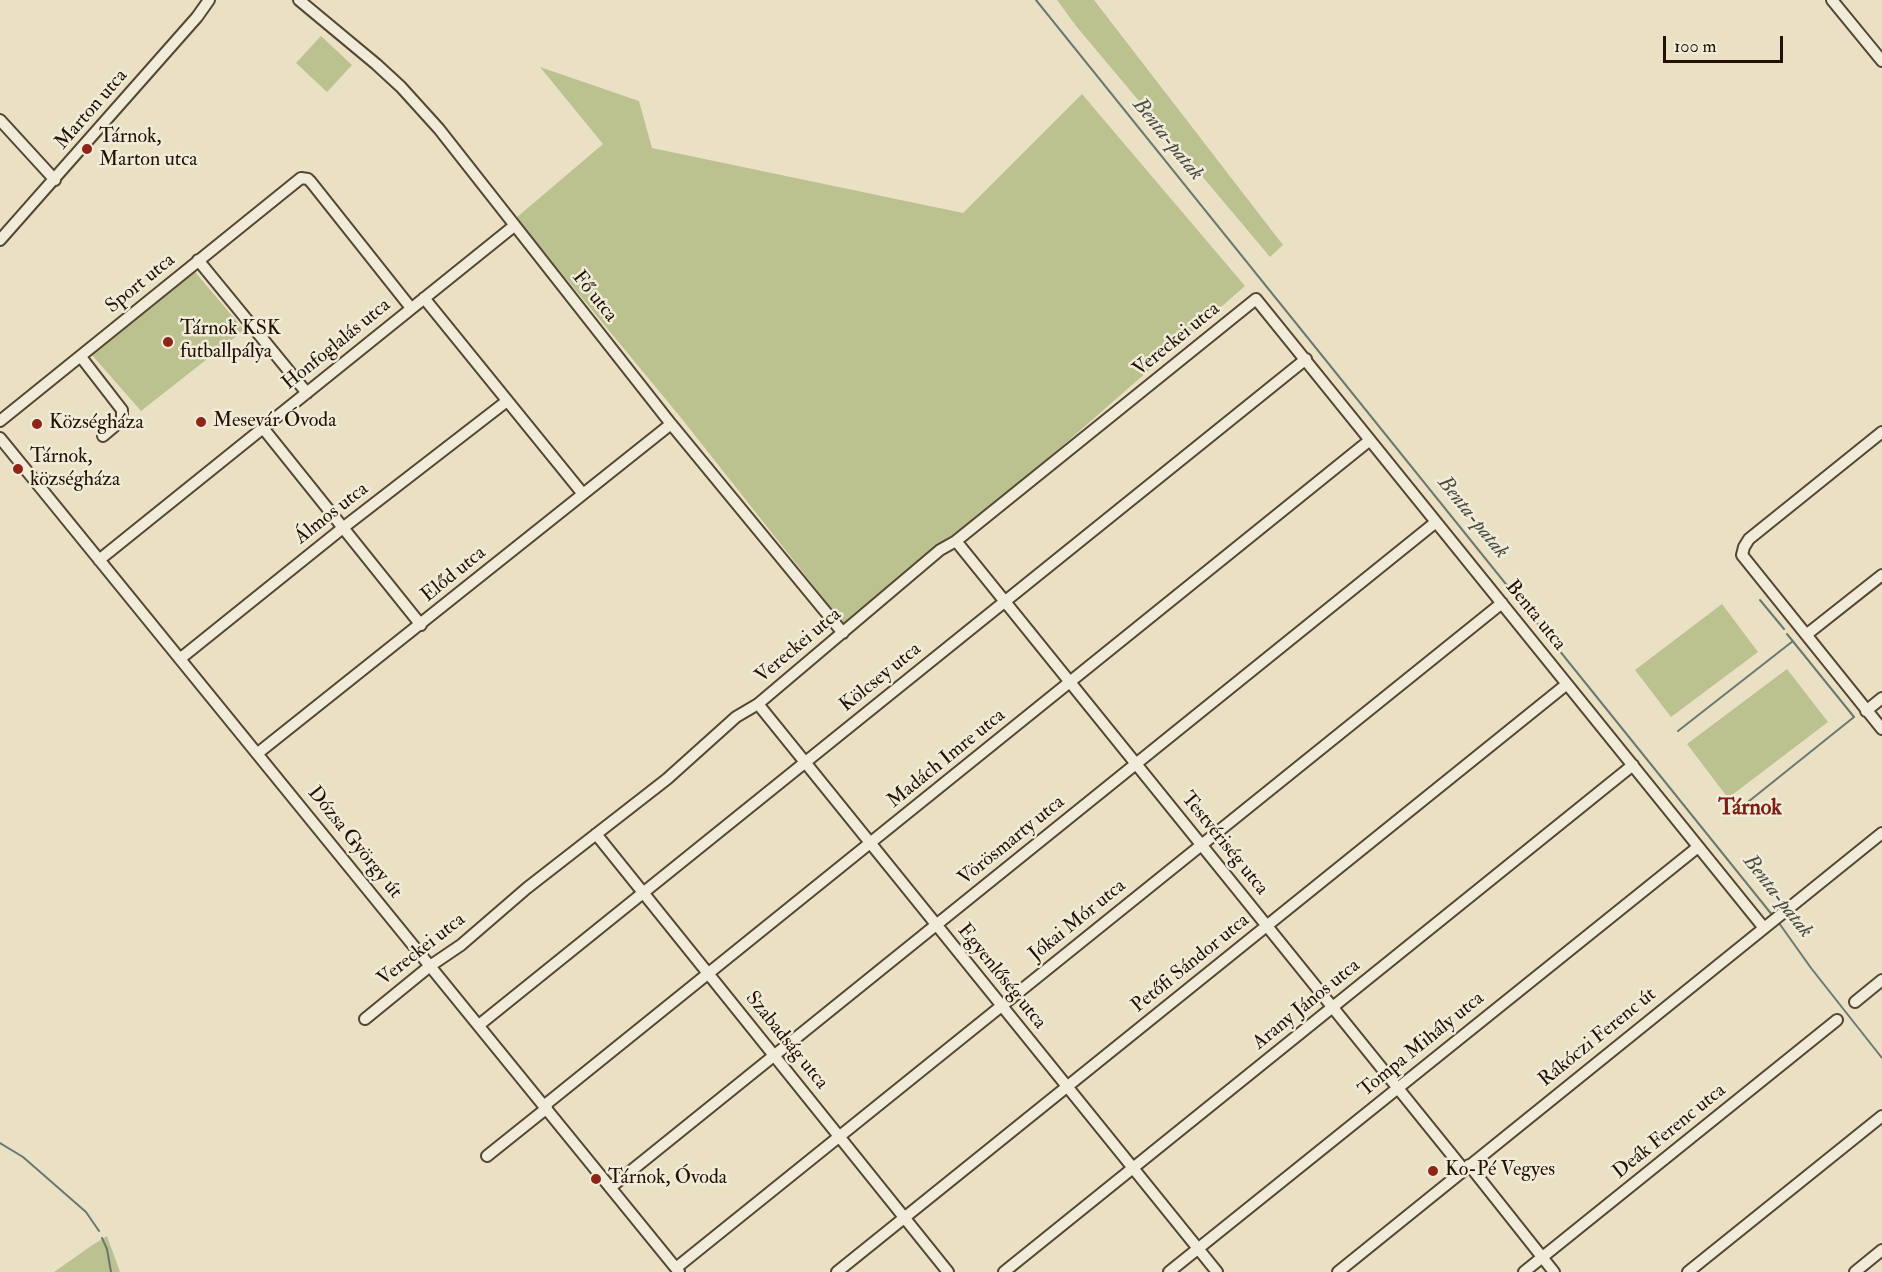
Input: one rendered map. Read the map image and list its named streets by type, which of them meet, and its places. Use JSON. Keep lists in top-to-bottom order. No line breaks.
{"streets":{"street":["Marton utca","Sport utca","Fő utca","Vereckei utca","Honfoglalás utca","Álmos utca","Előd utca","Benta utca","Kölcsey utca","Madách Imre utca","Vörösmarty utca","Dózsa György út","Testvériség utca","Jókai Mór utca","Petőfi Sándor utca","Egyenlőség utca","Arany János utca","Rákóczi Ferenc út","Szabadság utca","Tompa Mihály utca","Deák Ferenc utca"]},"crossings":[["Sport utca","Honfoglalás utca"],["Fő utca","Vereckei utca"],["Fő utca","Honfoglalás utca"],["Fő utca","Előd utca"],["Vereckei utca","Benta utca"],["Vereckei utca","Dózsa György út"],["Vereckei utca","Testvériség utca"],["Vereckei utca","Egyenlőség utca"],["Vereckei utca","Szabadság utca"],["Honfoglalás utca","Dózsa György út"],["Álmos utca","Dózsa György út"],["Előd utca","Dózsa György út"],["Benta utca","Kölcsey utca"],["Benta utca","Madách Imre utca"],["Benta utca","Vörösmarty utca"],["Benta utca","Jókai Mór utca"],["Benta utca","Petőfi Sándor utca"],["Benta utca","Arany János utca"],["Benta utca","Rákóczi Ferenc út"],["Benta utca","Tompa Mihály utca"],["Kölcsey utca","Dózsa György út"],["Kölcsey utca","Testvériség utca"],["Kölcsey utca","Egyenlőség utca"],["Kölcsey utca","Szabadság utca"],["Madách Imre utca","Dózsa György út"],["Madách Imre utca","Testvériség utca"],["Madách Imre utca","Egyenlőség utca"],["Madách Imre utca","Szabadság utca"],["Vörösmarty utca","Dózsa György út"],["Vörösmarty utca","Testvériség utca"],["Vörösmarty utca","Egyenlőség utca"],["Vörösmarty utca","Szabadság utca"],["Dózsa György út","Jókai Mór utca"],["Testvériség utca","Jókai Mór utca"],["Testvériség utca","Petőfi Sándor utca"],["Testvériség utca","Arany János utca"],["Testvériség utca","Rákóczi Ferenc út"],["Testvériség utca","Tompa Mihály utca"],["Testvériség utca","Deák Ferenc utca"],["Jókai Mór utca","Egyenlőség utca"],["Jókai Mór utca","Szabadság utca"],["Petőfi Sándor utca","Egyenlőség utca"],["Petőfi Sándor utca","Szabadság utca"],["Egyenlőség utca","Arany János utca"],["Egyenlőség utca","Tompa Mihály utca"]],"districts":["Tárnok"],"water":["Benta-patak"],"places":["Tárnok, Marton utca","Tárnok KSK futballpálya","Mesevár Óvoda","Községháza","Tárnok, községháza","Ko-Pé Vegyes","Tárnok, Óvoda"],"scale_bar":"100 m"}
